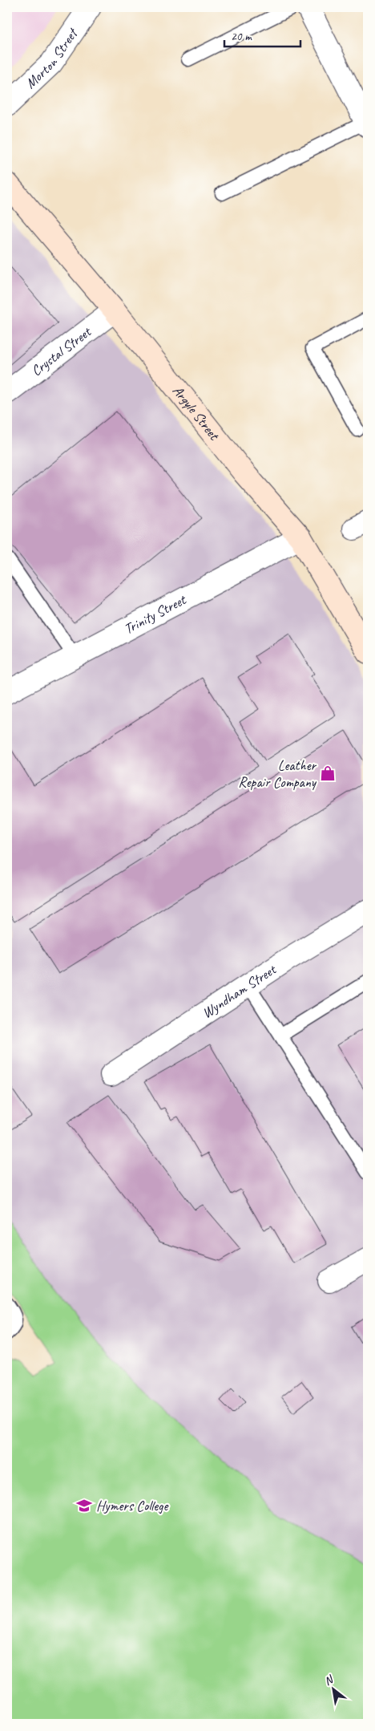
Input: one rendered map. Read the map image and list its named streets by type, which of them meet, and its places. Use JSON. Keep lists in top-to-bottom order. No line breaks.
{"streets":{"street":["Morton Street","Crystal Street","Argyle Street","Trinity Street","Wyndham Street"]},"crossings":[["Crystal Street","Argyle Street"],["Argyle Street","Trinity Street"]],"places":{"shop":["Leather Repair Company"],"school or university":["Hymers College"]},"scale_bar":"20 m","north":"top left"}
